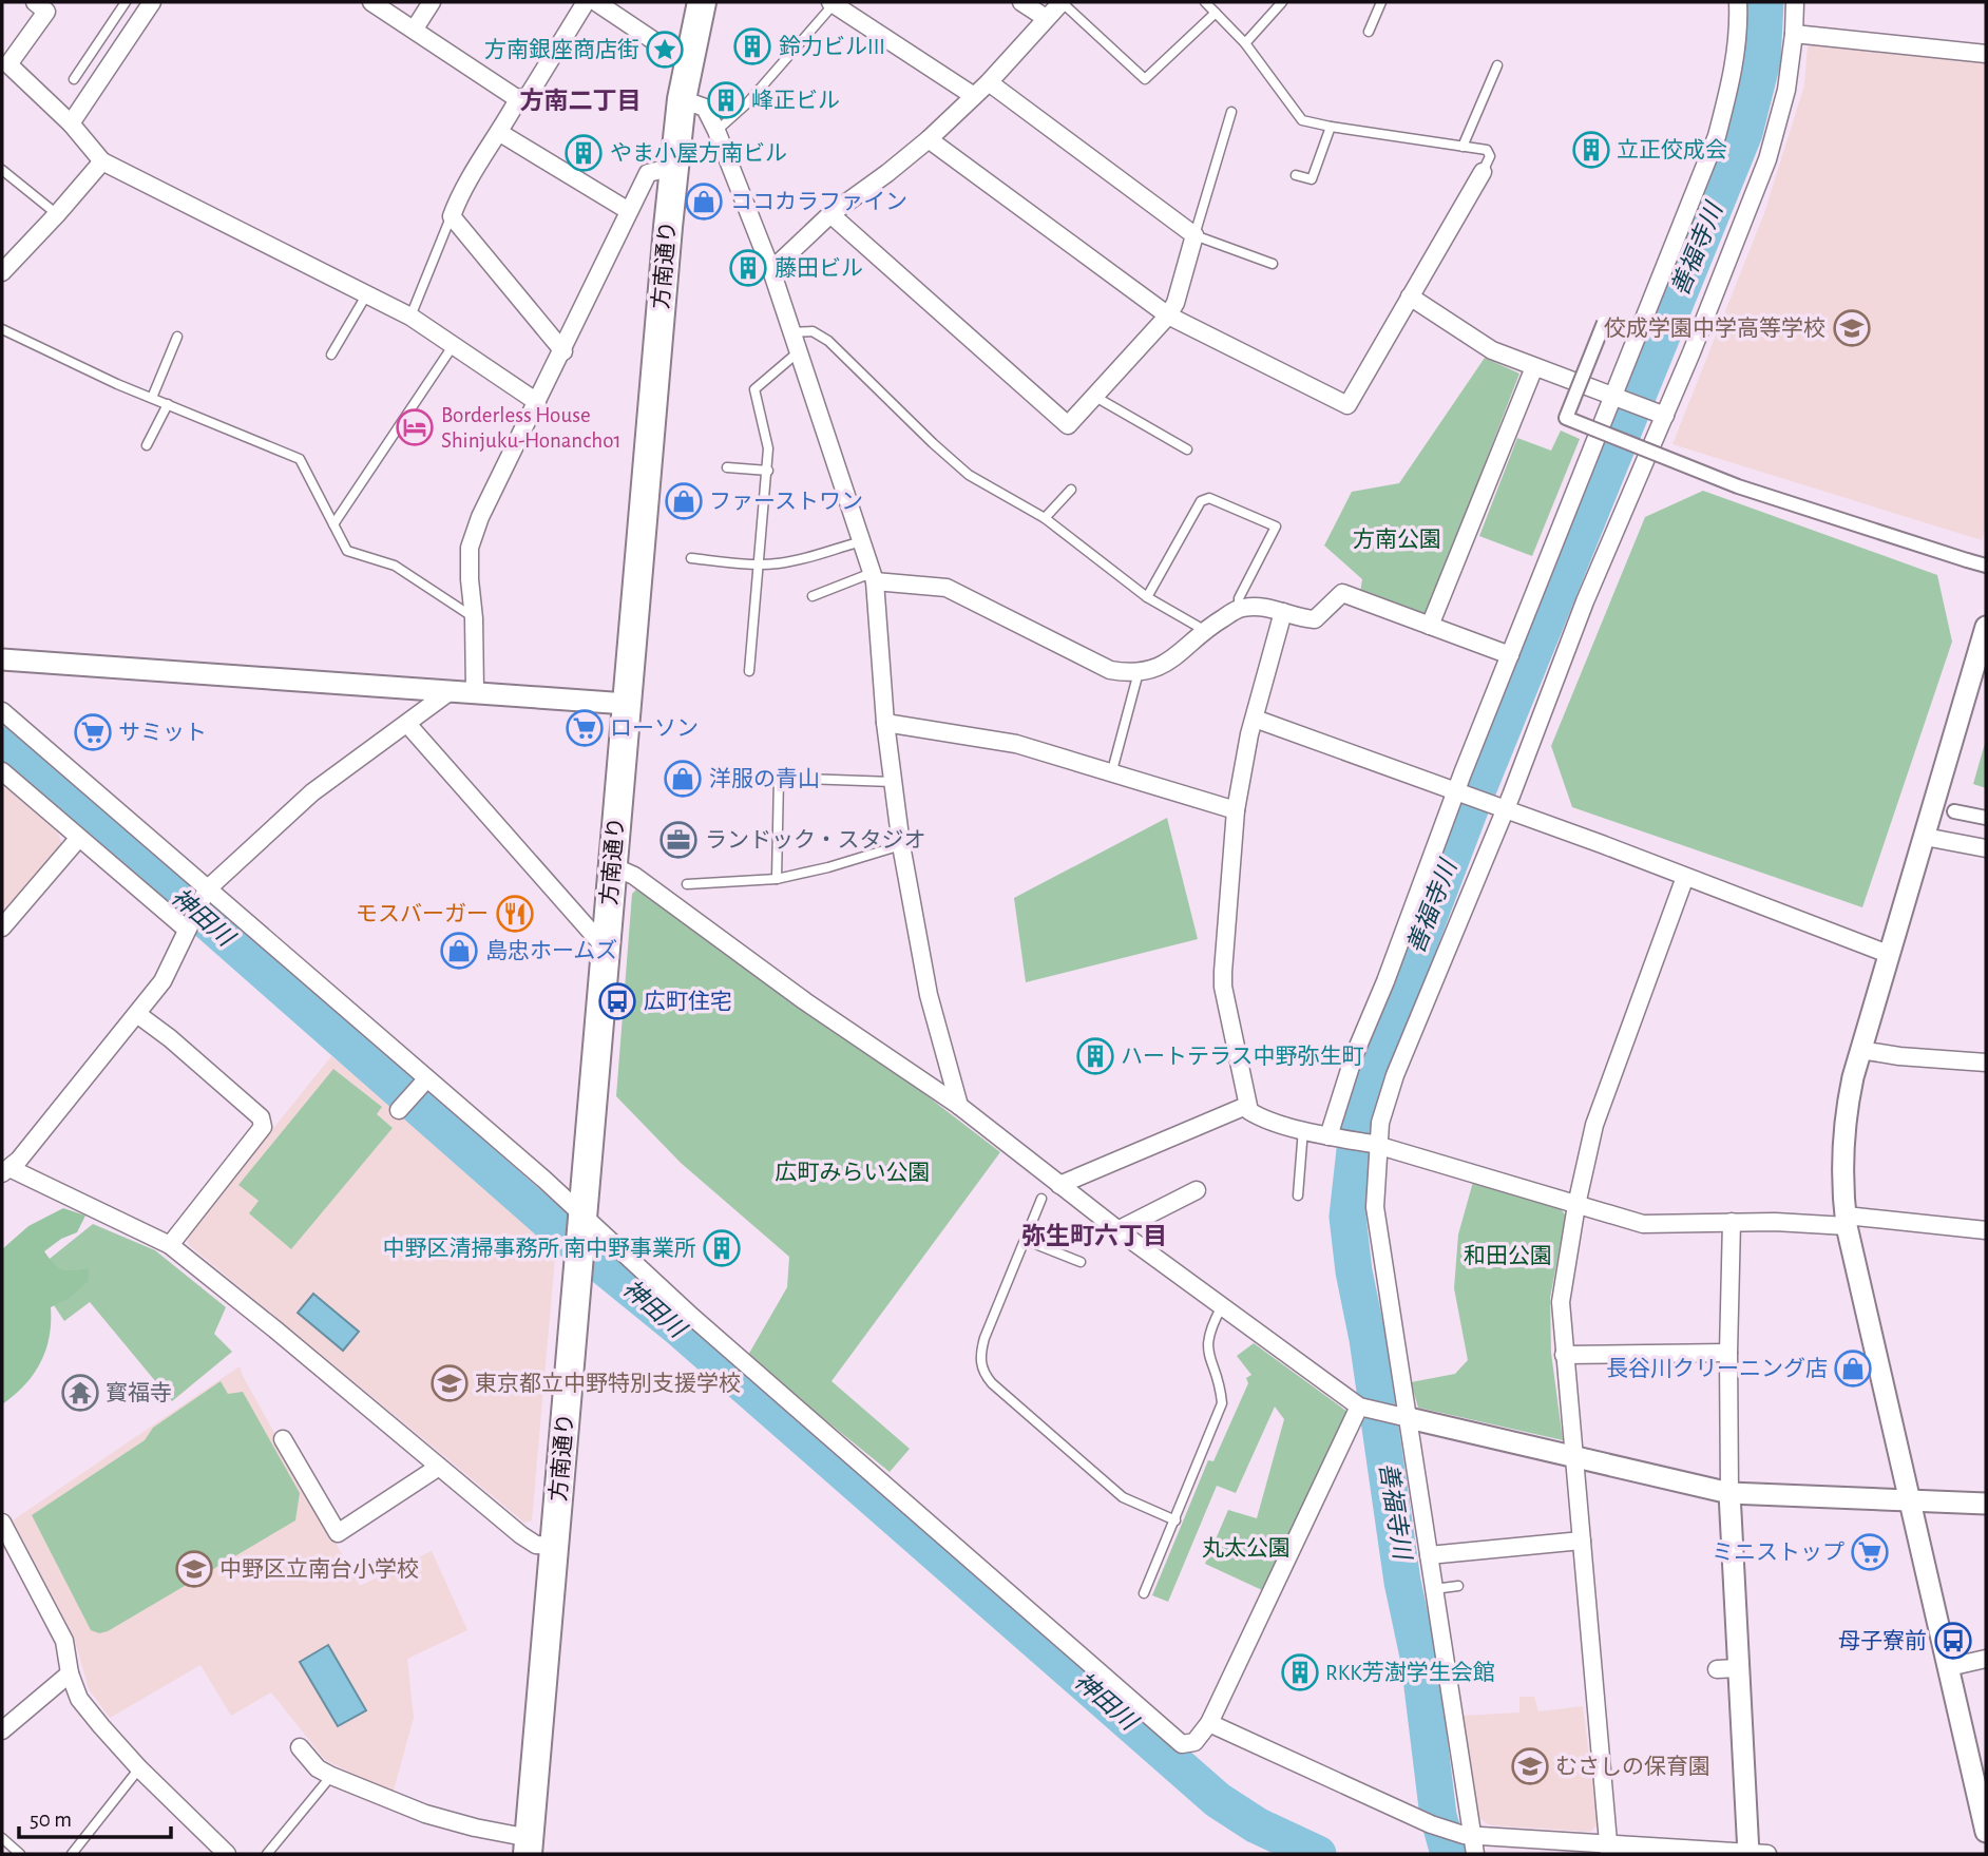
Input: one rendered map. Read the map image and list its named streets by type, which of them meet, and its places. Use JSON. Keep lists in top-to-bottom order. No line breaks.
{"streets":{"main road":["方南通り"]},"districts":["方南二丁目","弥生町六丁目"],"water":["善福寺川","神田川"],"parks":["方南公園","広町みらい公園","和田公園","丸太公園"],"places":{"building":["鈴力ビルIII","峰正ビル","立正佼成会","やま小屋方南ビル","藤田ビル","ハートテラス中野弥生町","中野区清掃事務所 南中野事業所","RKK芳澍学生会館"],"place":["方南銀座商店街"],"shop":["ココカラファイン","ファーストワン","洋服の青山","島忠ホームズ","長谷川クリーニング店"],"school or university":["佼成学園中学高等学校","東京都立中野特別支援学校","中野区立南台小学校","むさしの保育園"],"hotel":["Borderless House Shinjuku-Honancho1"],"supermarket":["ローソン","サミット","ミニストップ"],"office":["ランドック・スタジオ"],"restaurant":["モスバーガー"],"bus stop":["広町住宅","母子寮前"],"temple":["寳福寺"]},"scale_bar":"50 m"}
